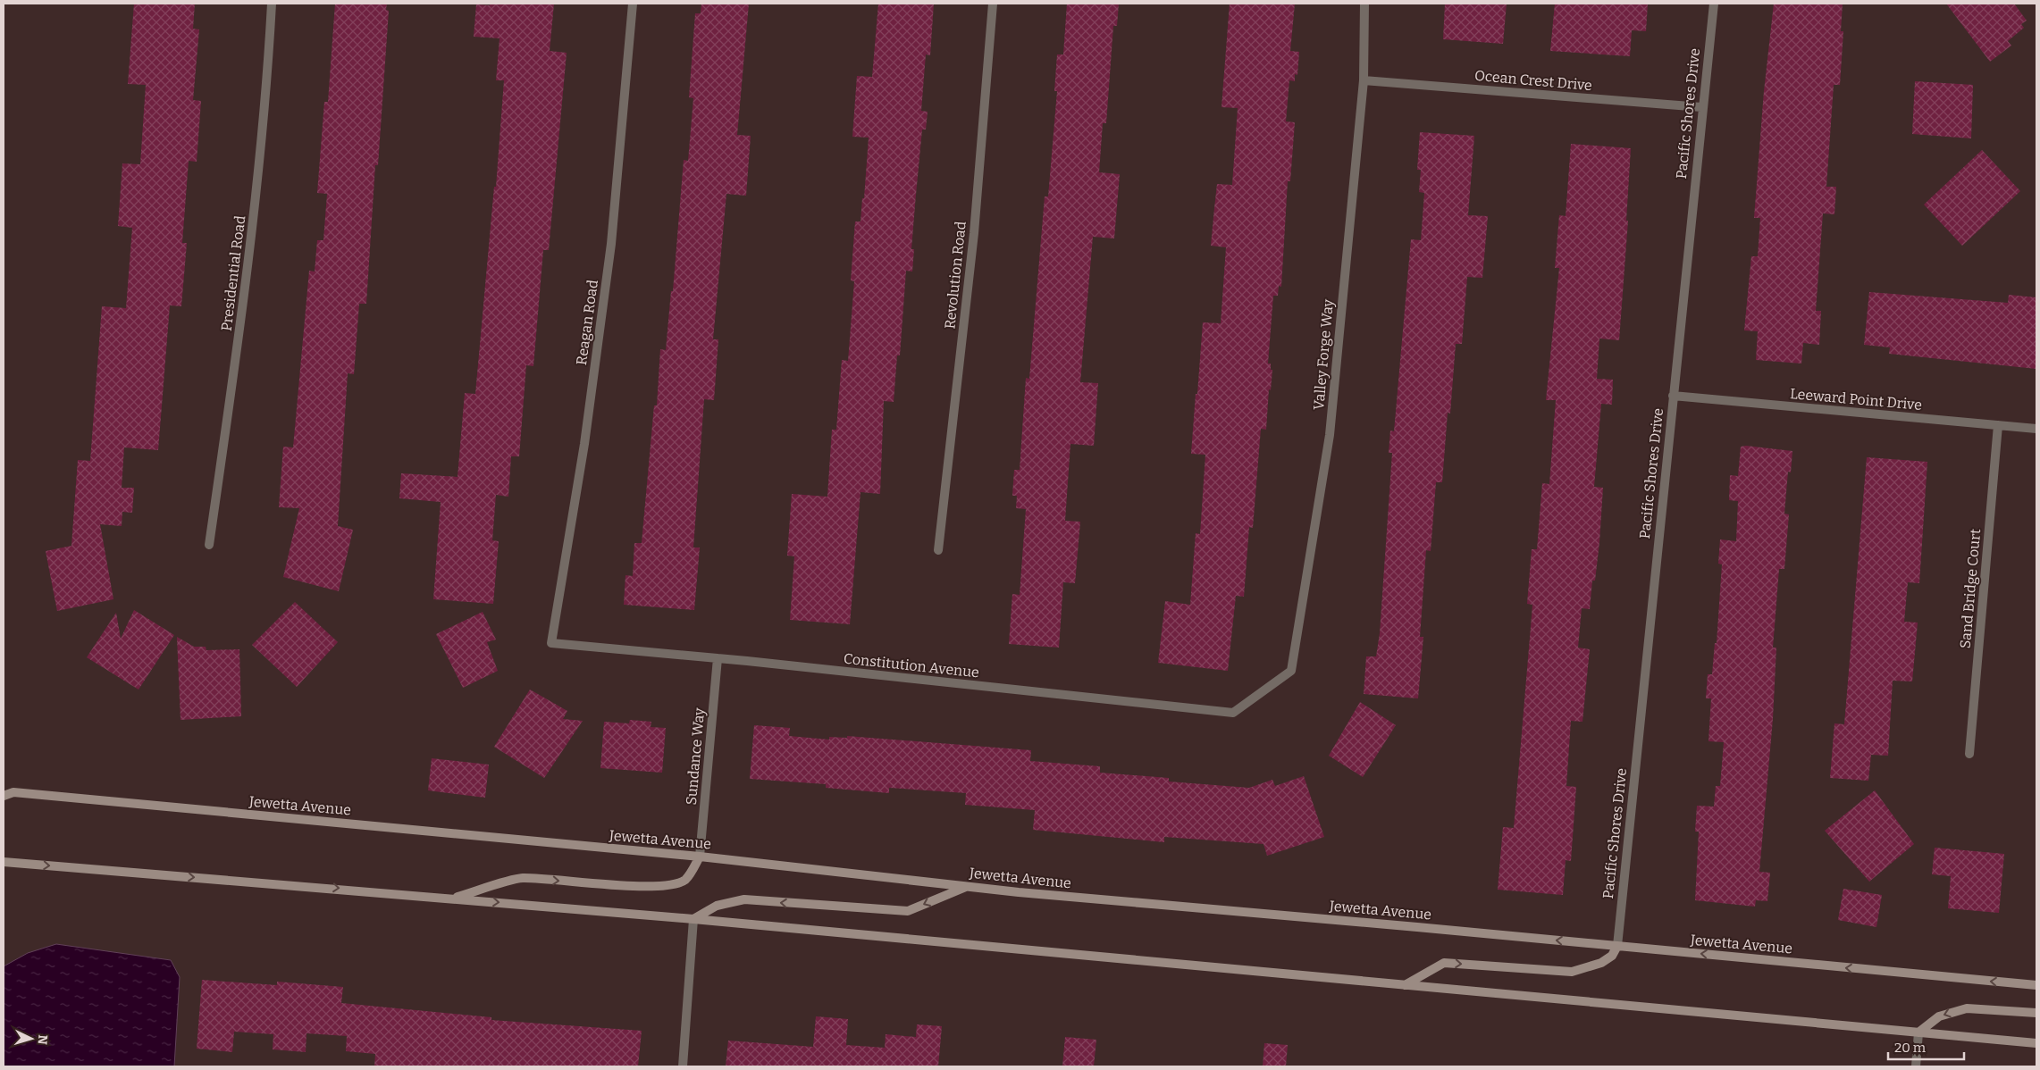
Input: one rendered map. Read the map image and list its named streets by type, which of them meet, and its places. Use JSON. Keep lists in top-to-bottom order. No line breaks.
{"streets":{"street":["Ocean Crest Drive","Pacific Shores Drive","Presidential Road","Revolution Road","Reagan Road","Valley Forge Way","Leeward Point Drive","Sand Bridge Court","Constitution Avenue","Sundance Way","Jewetta Avenue"]},"crossings":[["Ocean Crest Drive","Pacific Shores Drive"],["Ocean Crest Drive","Valley Forge Way"],["Pacific Shores Drive","Leeward Point Drive"],["Pacific Shores Drive","Jewetta Avenue"],["Reagan Road","Constitution Avenue"],["Valley Forge Way","Constitution Avenue"],["Leeward Point Drive","Sand Bridge Court"],["Constitution Avenue","Sundance Way"],["Sundance Way","Jewetta Avenue"]],"scale_bar":"20 m","north":"right"}
